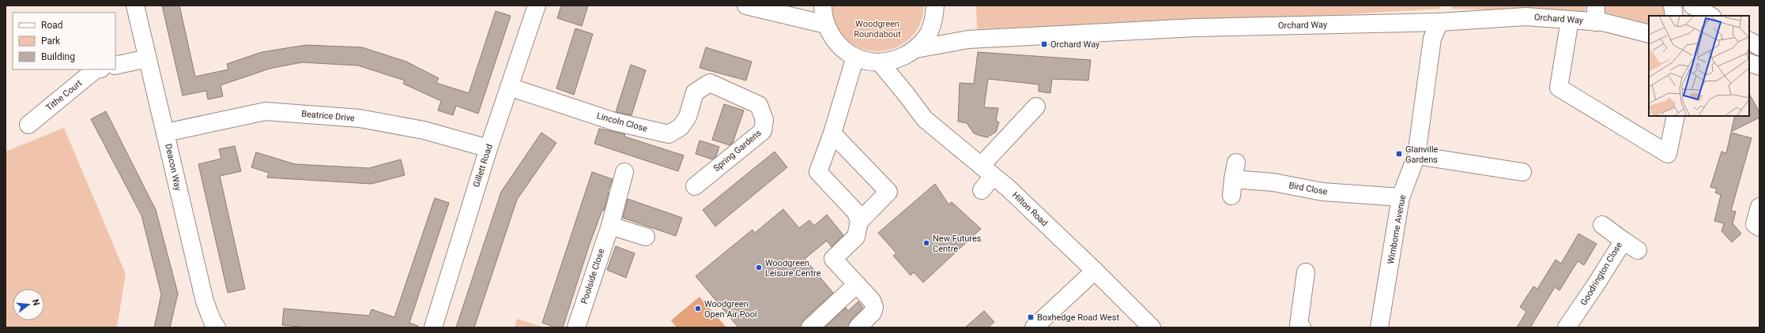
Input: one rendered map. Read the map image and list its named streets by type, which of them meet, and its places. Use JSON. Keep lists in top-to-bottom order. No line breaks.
{"streets":{"street":["Orchard Way","Tithe Court","Beatrice Drive","Lincoln Close","Spring Gardens","Gillett Road","Deacon Way","Bird Close","Hilton Road","Wimborne Avenue","Goodrington Close","Poolside Close"]},"crossings":[["Orchard Way","Wimborne Avenue"],["Beatrice Drive","Gillett Road"],["Beatrice Drive","Deacon Way"],["Lincoln Close","Spring Gardens"],["Lincoln Close","Gillett Road"],["Bird Close","Wimborne Avenue"]],"parks":["Woodgreen Roundabout"],"places":{"transit":["Orchard Way","Glanville Gardens","Boxhedge Road West"],"other":["New Futures Centre","Woodgreen Leisure Centre","Woodgreen Open Air Pool"]},"legend":["Road","Park","Building"],"north":"right"}
